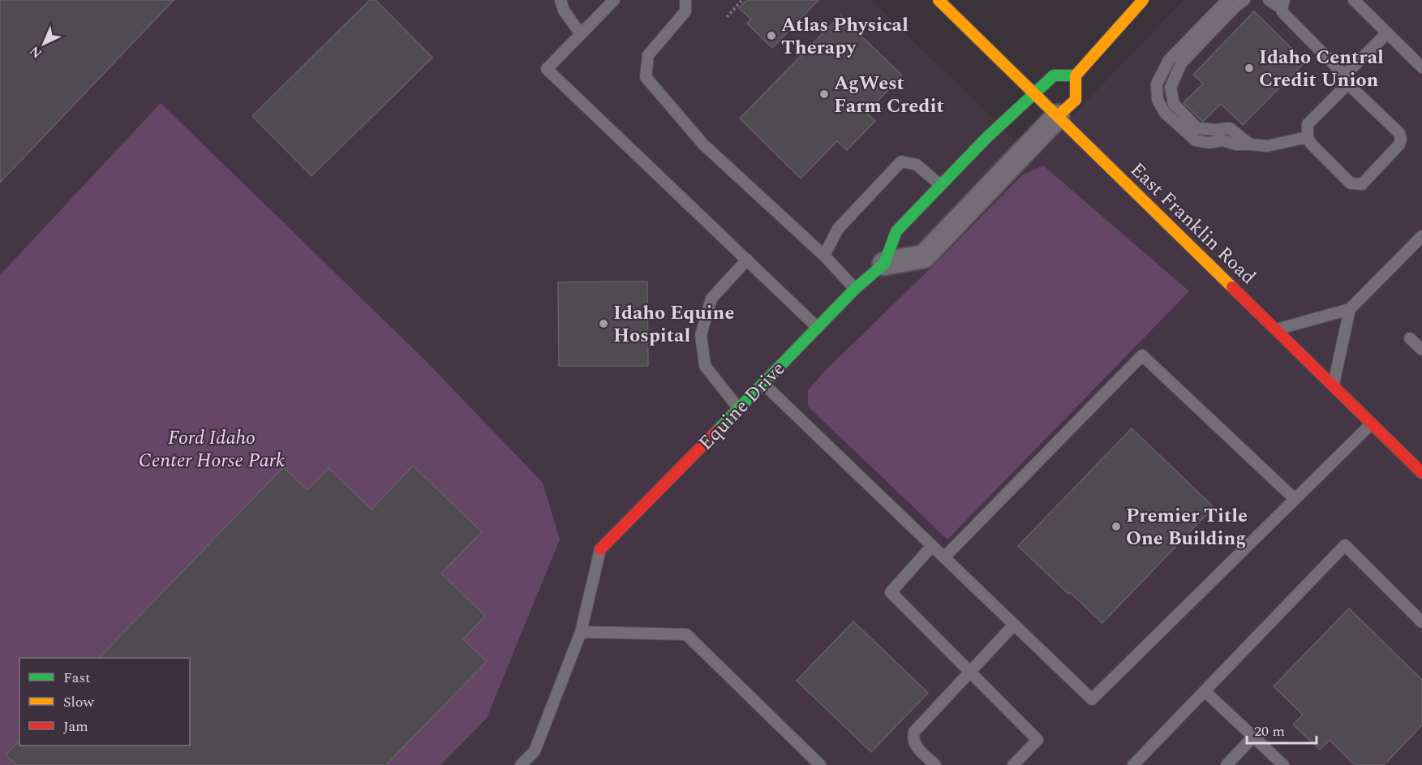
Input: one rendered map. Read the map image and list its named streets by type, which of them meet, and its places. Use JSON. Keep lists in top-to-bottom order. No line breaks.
{"streets":{"street":["East Franklin Road","Equine Drive"]},"crossings":[["East Franklin Road","Equine Drive"]],"parks":["Ford Idaho Center Horse Park"],"places":["Atlas Physical Therapy","Idaho Central Credit Union","AgWest Farm Credit","Idaho Equine Hospital","Premier Title One Building"],"legend":["Fast","Slow","Jam"],"scale_bar":"20 m","north":"bottom left"}
